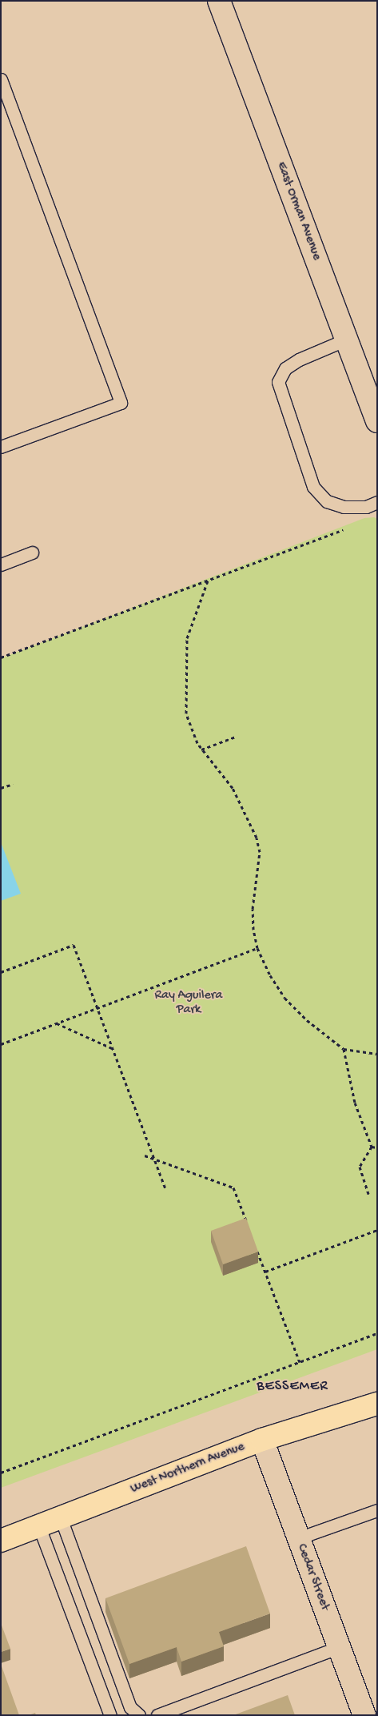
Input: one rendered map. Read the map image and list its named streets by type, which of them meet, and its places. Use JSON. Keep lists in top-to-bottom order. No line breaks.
{"streets":{"main road":["West Northern Avenue"],"street":["East Orman Avenue","Cedar Street"]},"crossings":[["West Northern Avenue","Cedar Street"]],"districts":["BESSEMER"],"parks":["Ray Aguilera Park"]}
